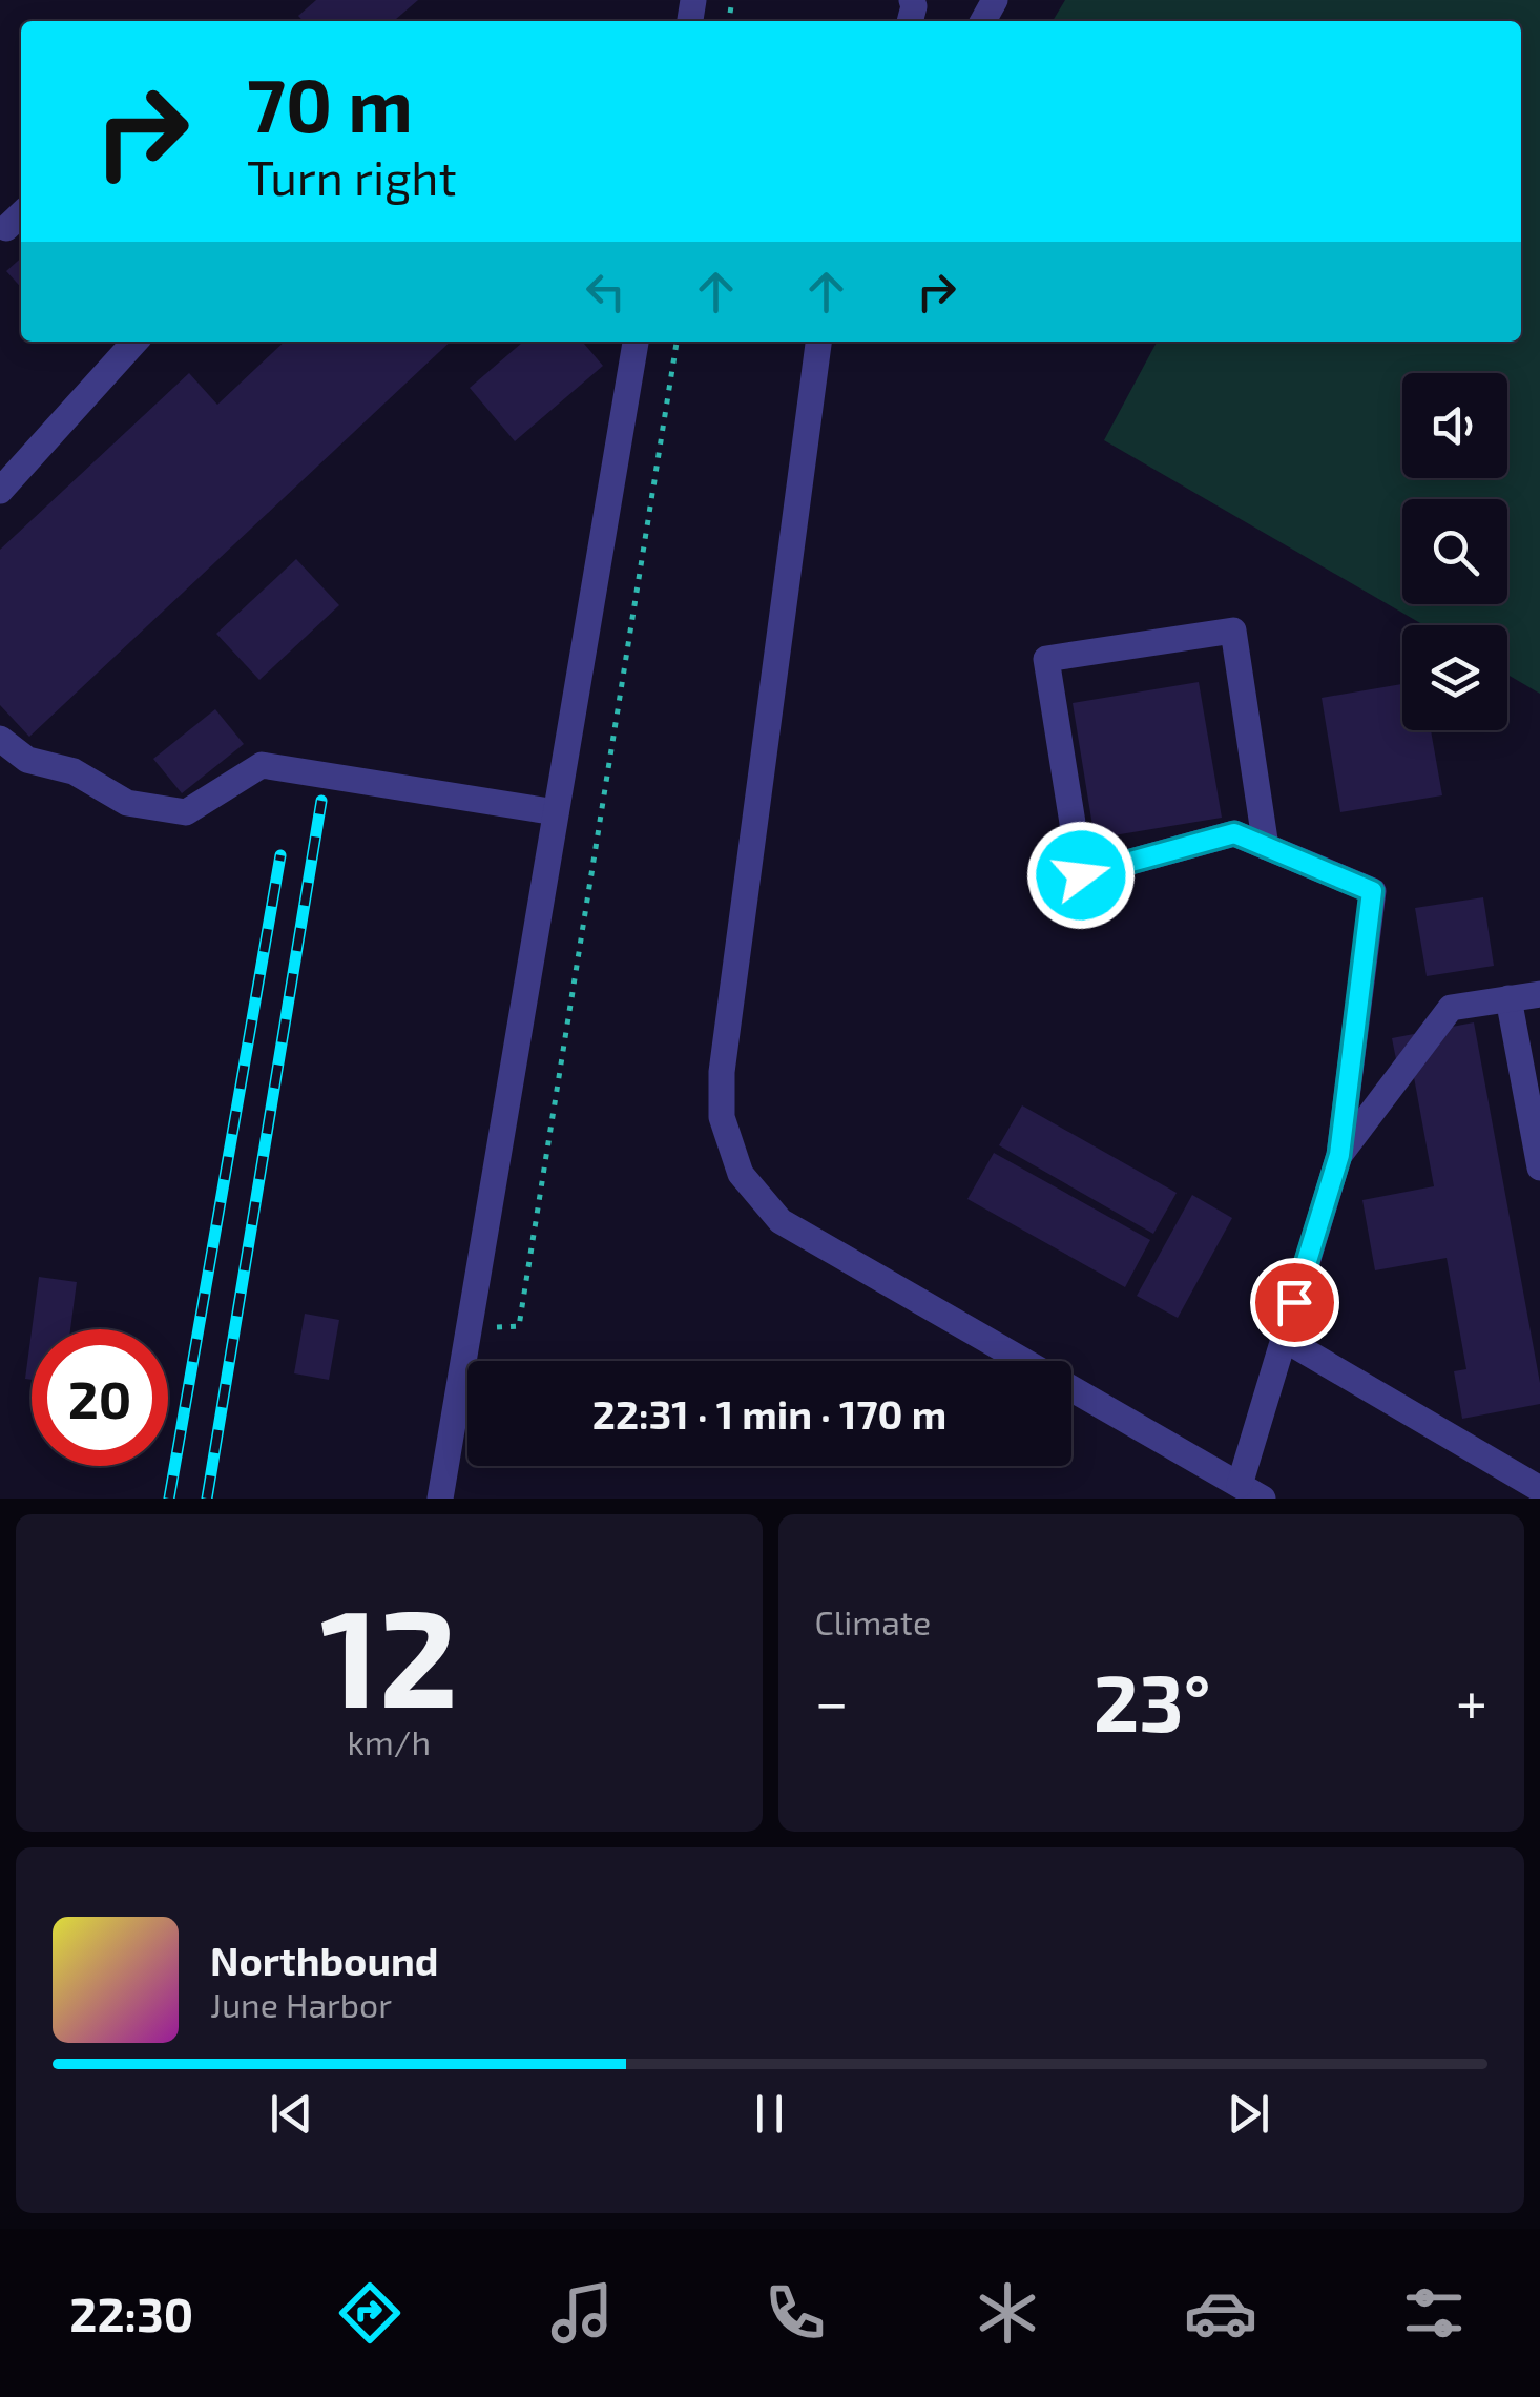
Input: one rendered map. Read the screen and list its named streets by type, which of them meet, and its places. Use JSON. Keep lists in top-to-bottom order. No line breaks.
{"page":{"turn":["70 m","Turn right"],"limit":"20","trip":"22:31 · 1 min · 170 m","tile":[["12","km/h"],"Climate"],"heat":["−","23°","+"],"song":["Northbound","June Harbor"],"tabs":"22:30"}}
